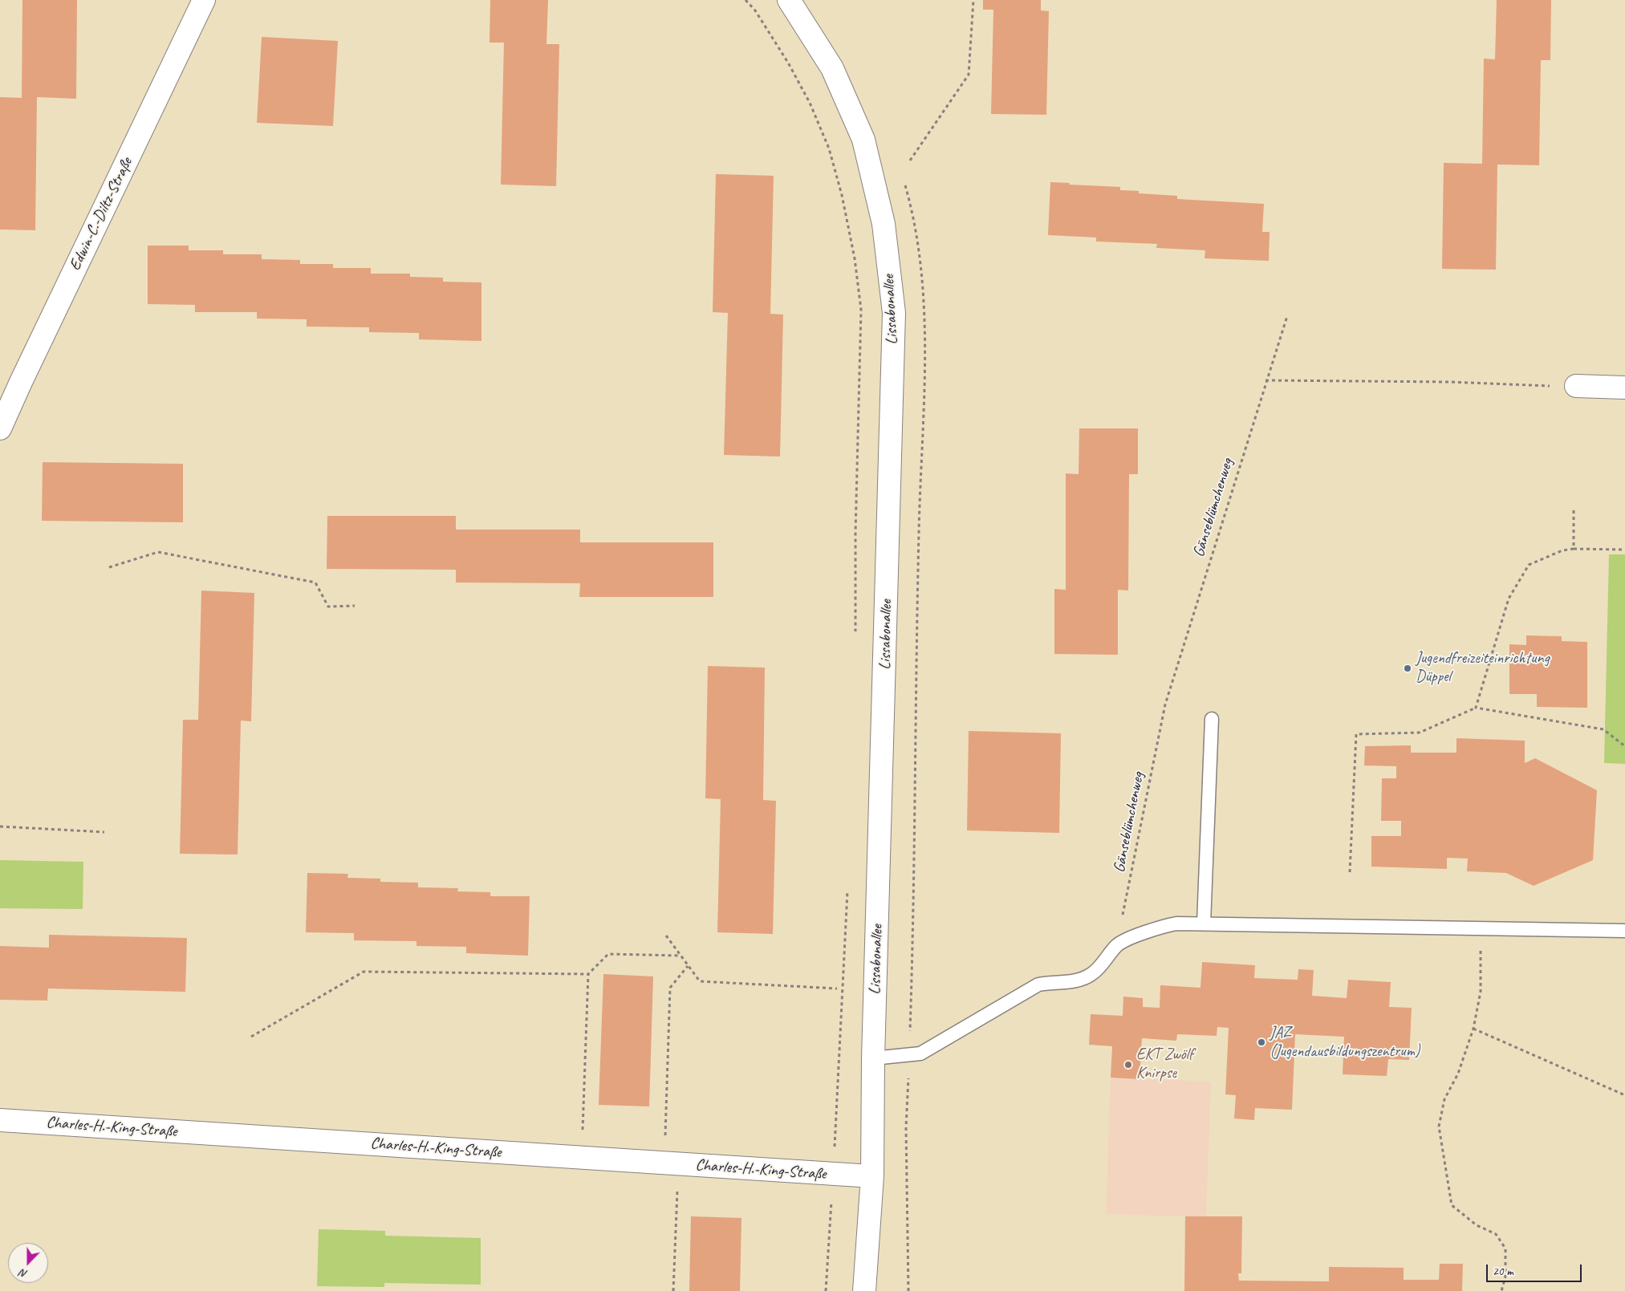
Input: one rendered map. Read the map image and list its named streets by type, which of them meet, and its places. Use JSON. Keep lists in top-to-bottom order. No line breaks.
{"streets":{"street":["Edwin-C.-Diltz-Straße","Lissabonallee","Charles-H.-King-Straße"],"path":["Gänseblümchenweg"]},"crossings":[["Lissabonallee","Charles-H.-King-Straße"]],"places":["Jugendfreizeiteinrichtung Düppel","JAZ (Jugendausbildungszentrum)","EKT Zwölf Knirpse"],"scale_bar":"20 m","north":"bottom"}
